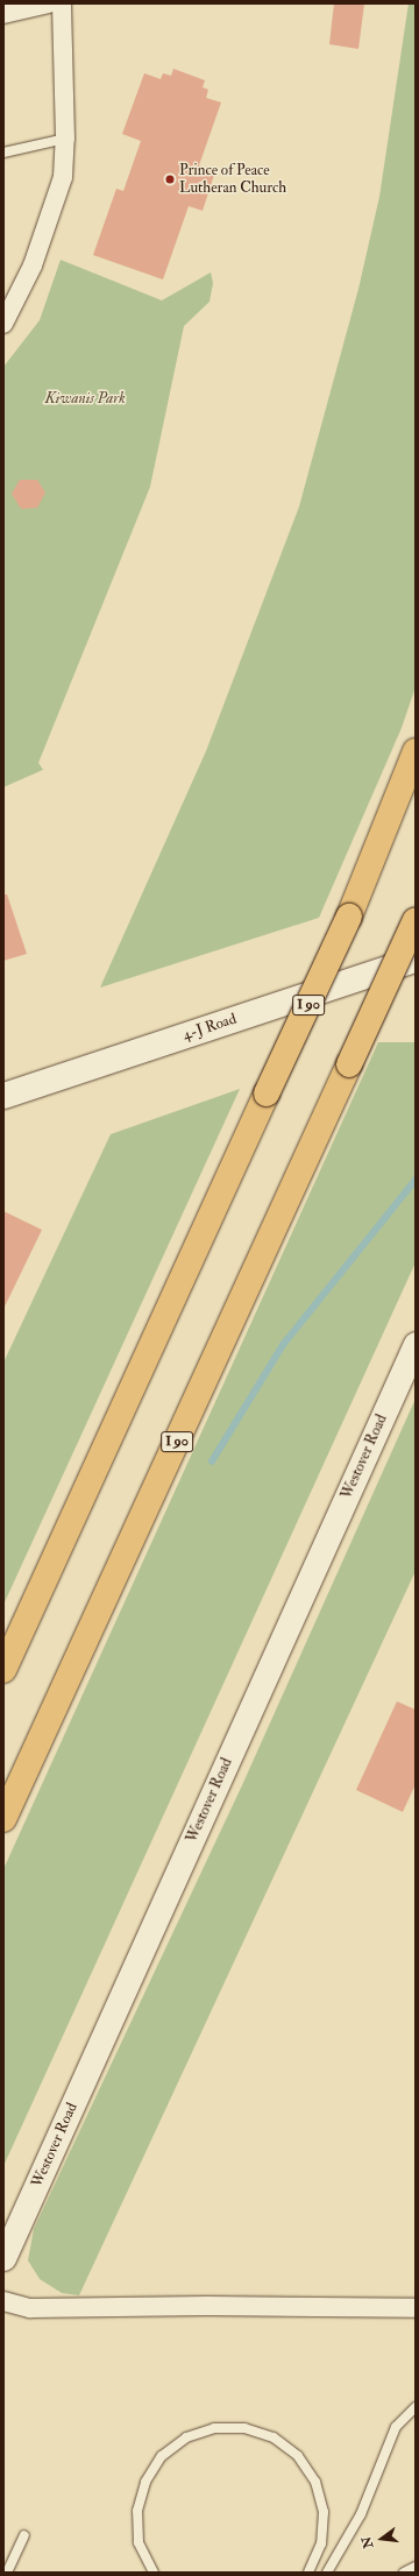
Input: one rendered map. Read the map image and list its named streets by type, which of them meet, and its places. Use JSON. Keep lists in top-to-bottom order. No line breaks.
{"streets":{"highway":["I 90"],"main road":["4-J Road"],"street":["Westover Road"]},"parks":["Kiwanis Park"],"places":["Prince of Peace Lutheran Church"],"north":"left"}
